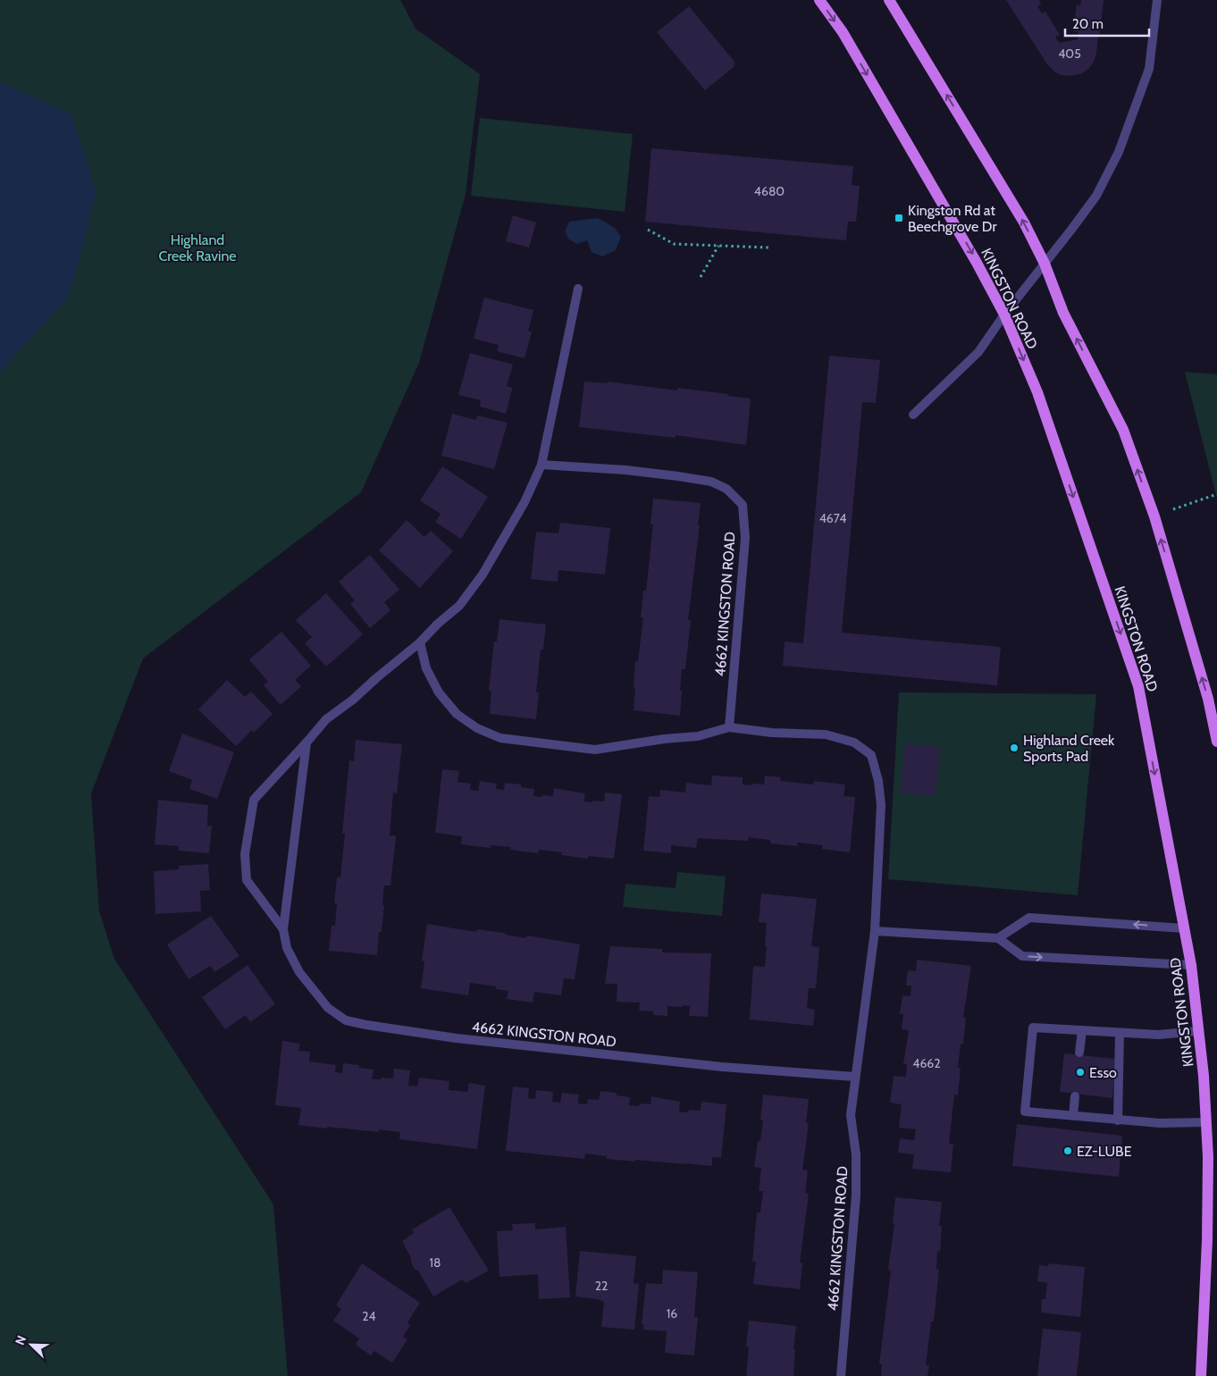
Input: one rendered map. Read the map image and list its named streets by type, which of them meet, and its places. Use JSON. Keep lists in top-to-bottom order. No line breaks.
{"streets":{"main road":["KINGSTON ROAD"],"street":["4662 KINGSTON ROAD"]},"parks":["Highland Creek Ravine"],"places":{"transit":["Kingston Rd at Beechgrove Dr"],"other":["Highland Creek Sports Pad","Esso","EZ-LUBE"]},"house_numbers":["405","4680","4674","4662","18","22","16","24"],"scale_bar":"20 m","north":"top left"}
